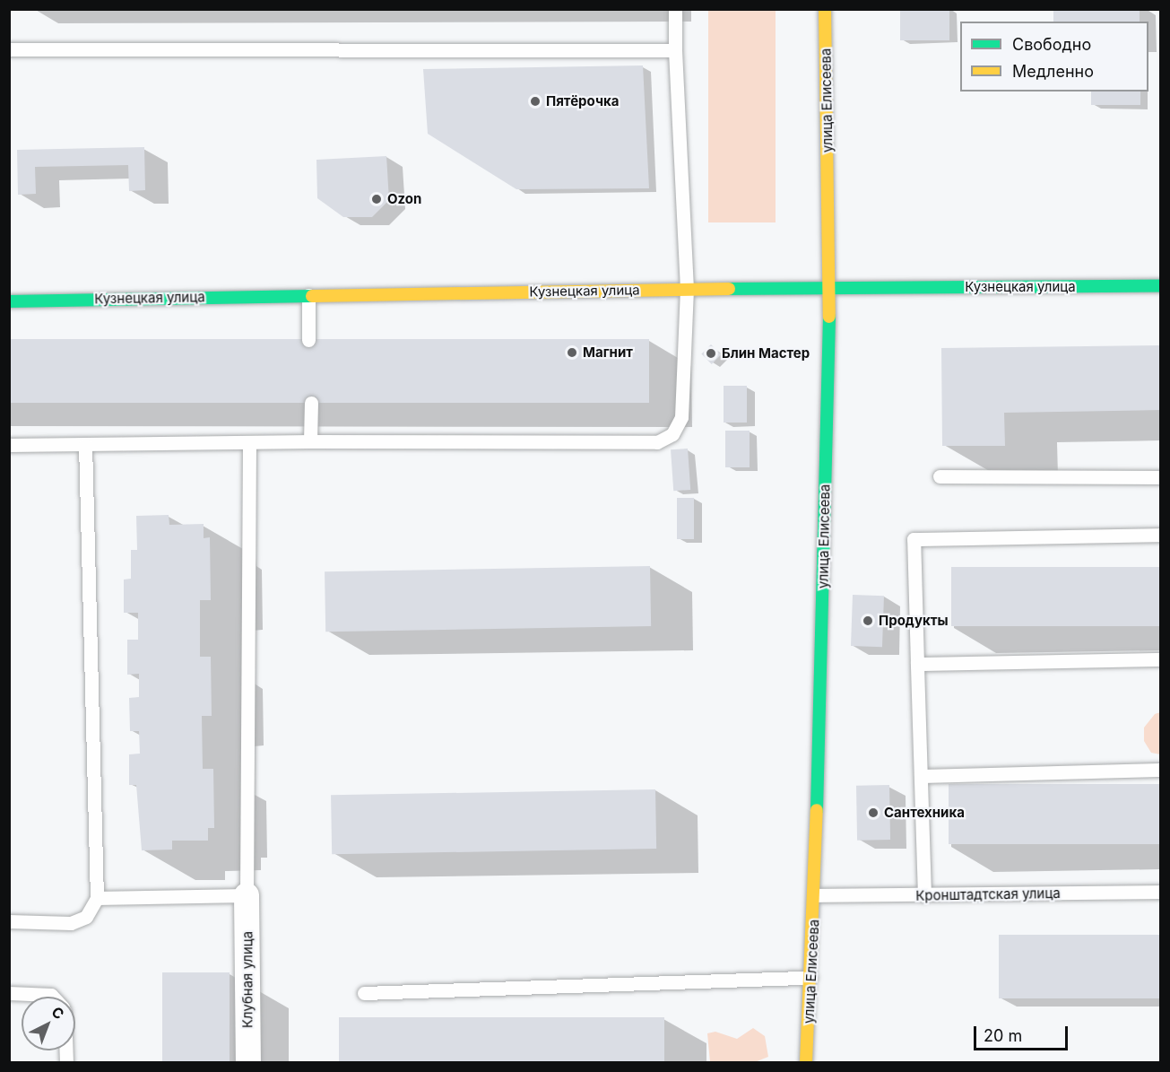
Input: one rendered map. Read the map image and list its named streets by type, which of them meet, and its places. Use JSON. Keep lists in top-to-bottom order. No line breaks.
{"streets":{"street":["улица Елисеева","Кузнецкая улица","Клубная улица"],"lane":["Кронштадтская улица"]},"crossings":[["улица Елисеева","Кузнецкая улица"],["улица Елисеева","Кронштадтская улица"]],"places":["Пятёрочка","Ozon","Магнит","Блин Мастер","Продукты","Сантехника"],"legend":["Свободно","Медленно"],"scale_bar":"20 m","north":"top right"}
